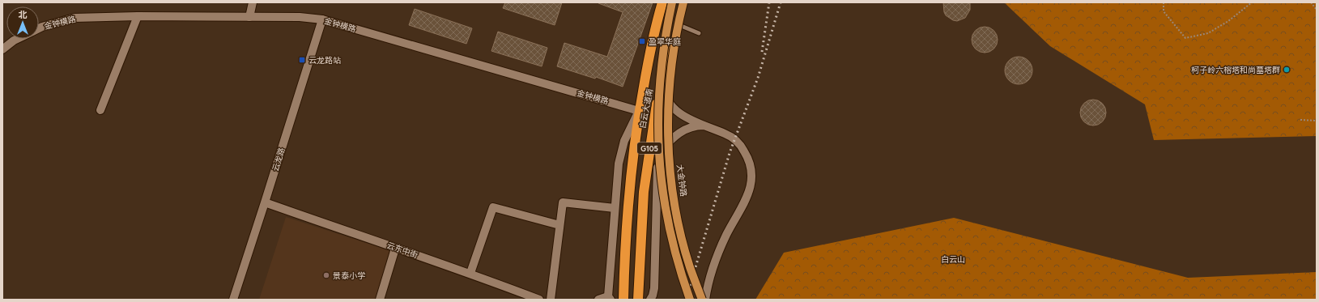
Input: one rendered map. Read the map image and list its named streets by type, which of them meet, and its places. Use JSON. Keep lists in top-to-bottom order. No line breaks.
{"streets":{"highway":["白云大道南","G105"],"main road":["大金钟路"],"street":["金钟横路","云龙路","云东中街"]},"crossings":[["金钟横路","白云大道南"],["金钟横路","云龙路"],["云龙路","云东中街"]],"parks":["白云山"],"places":{"transit":["盈翠华庭","云龙路站"],"other":["柯子岭六榕塔和尚墓塔群","景泰小学"]},"north":"top"}
